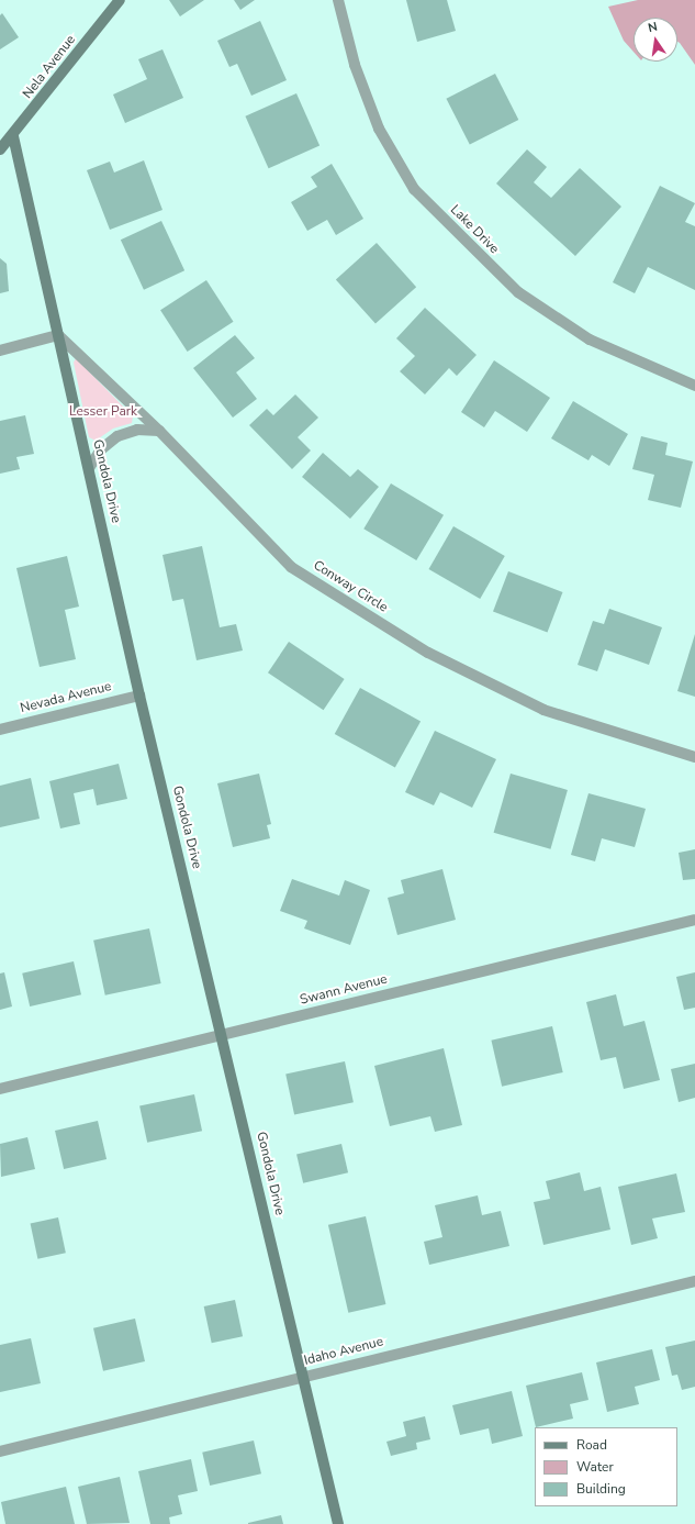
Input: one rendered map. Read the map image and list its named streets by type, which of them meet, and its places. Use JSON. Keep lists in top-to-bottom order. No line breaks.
{"streets":{"street":["Nela Avenue","Lake Drive","Gondola Drive","Conway Circle","Nevada Avenue","Swann Avenue","Idaho Avenue"]},"crossings":[["Nela Avenue","Gondola Drive"],["Gondola Drive","Conway Circle"],["Gondola Drive","Nevada Avenue"],["Gondola Drive","Swann Avenue"],["Gondola Drive","Idaho Avenue"]],"parks":["Lesser Park"],"legend":["Road","Water","Building"],"north":"top"}
